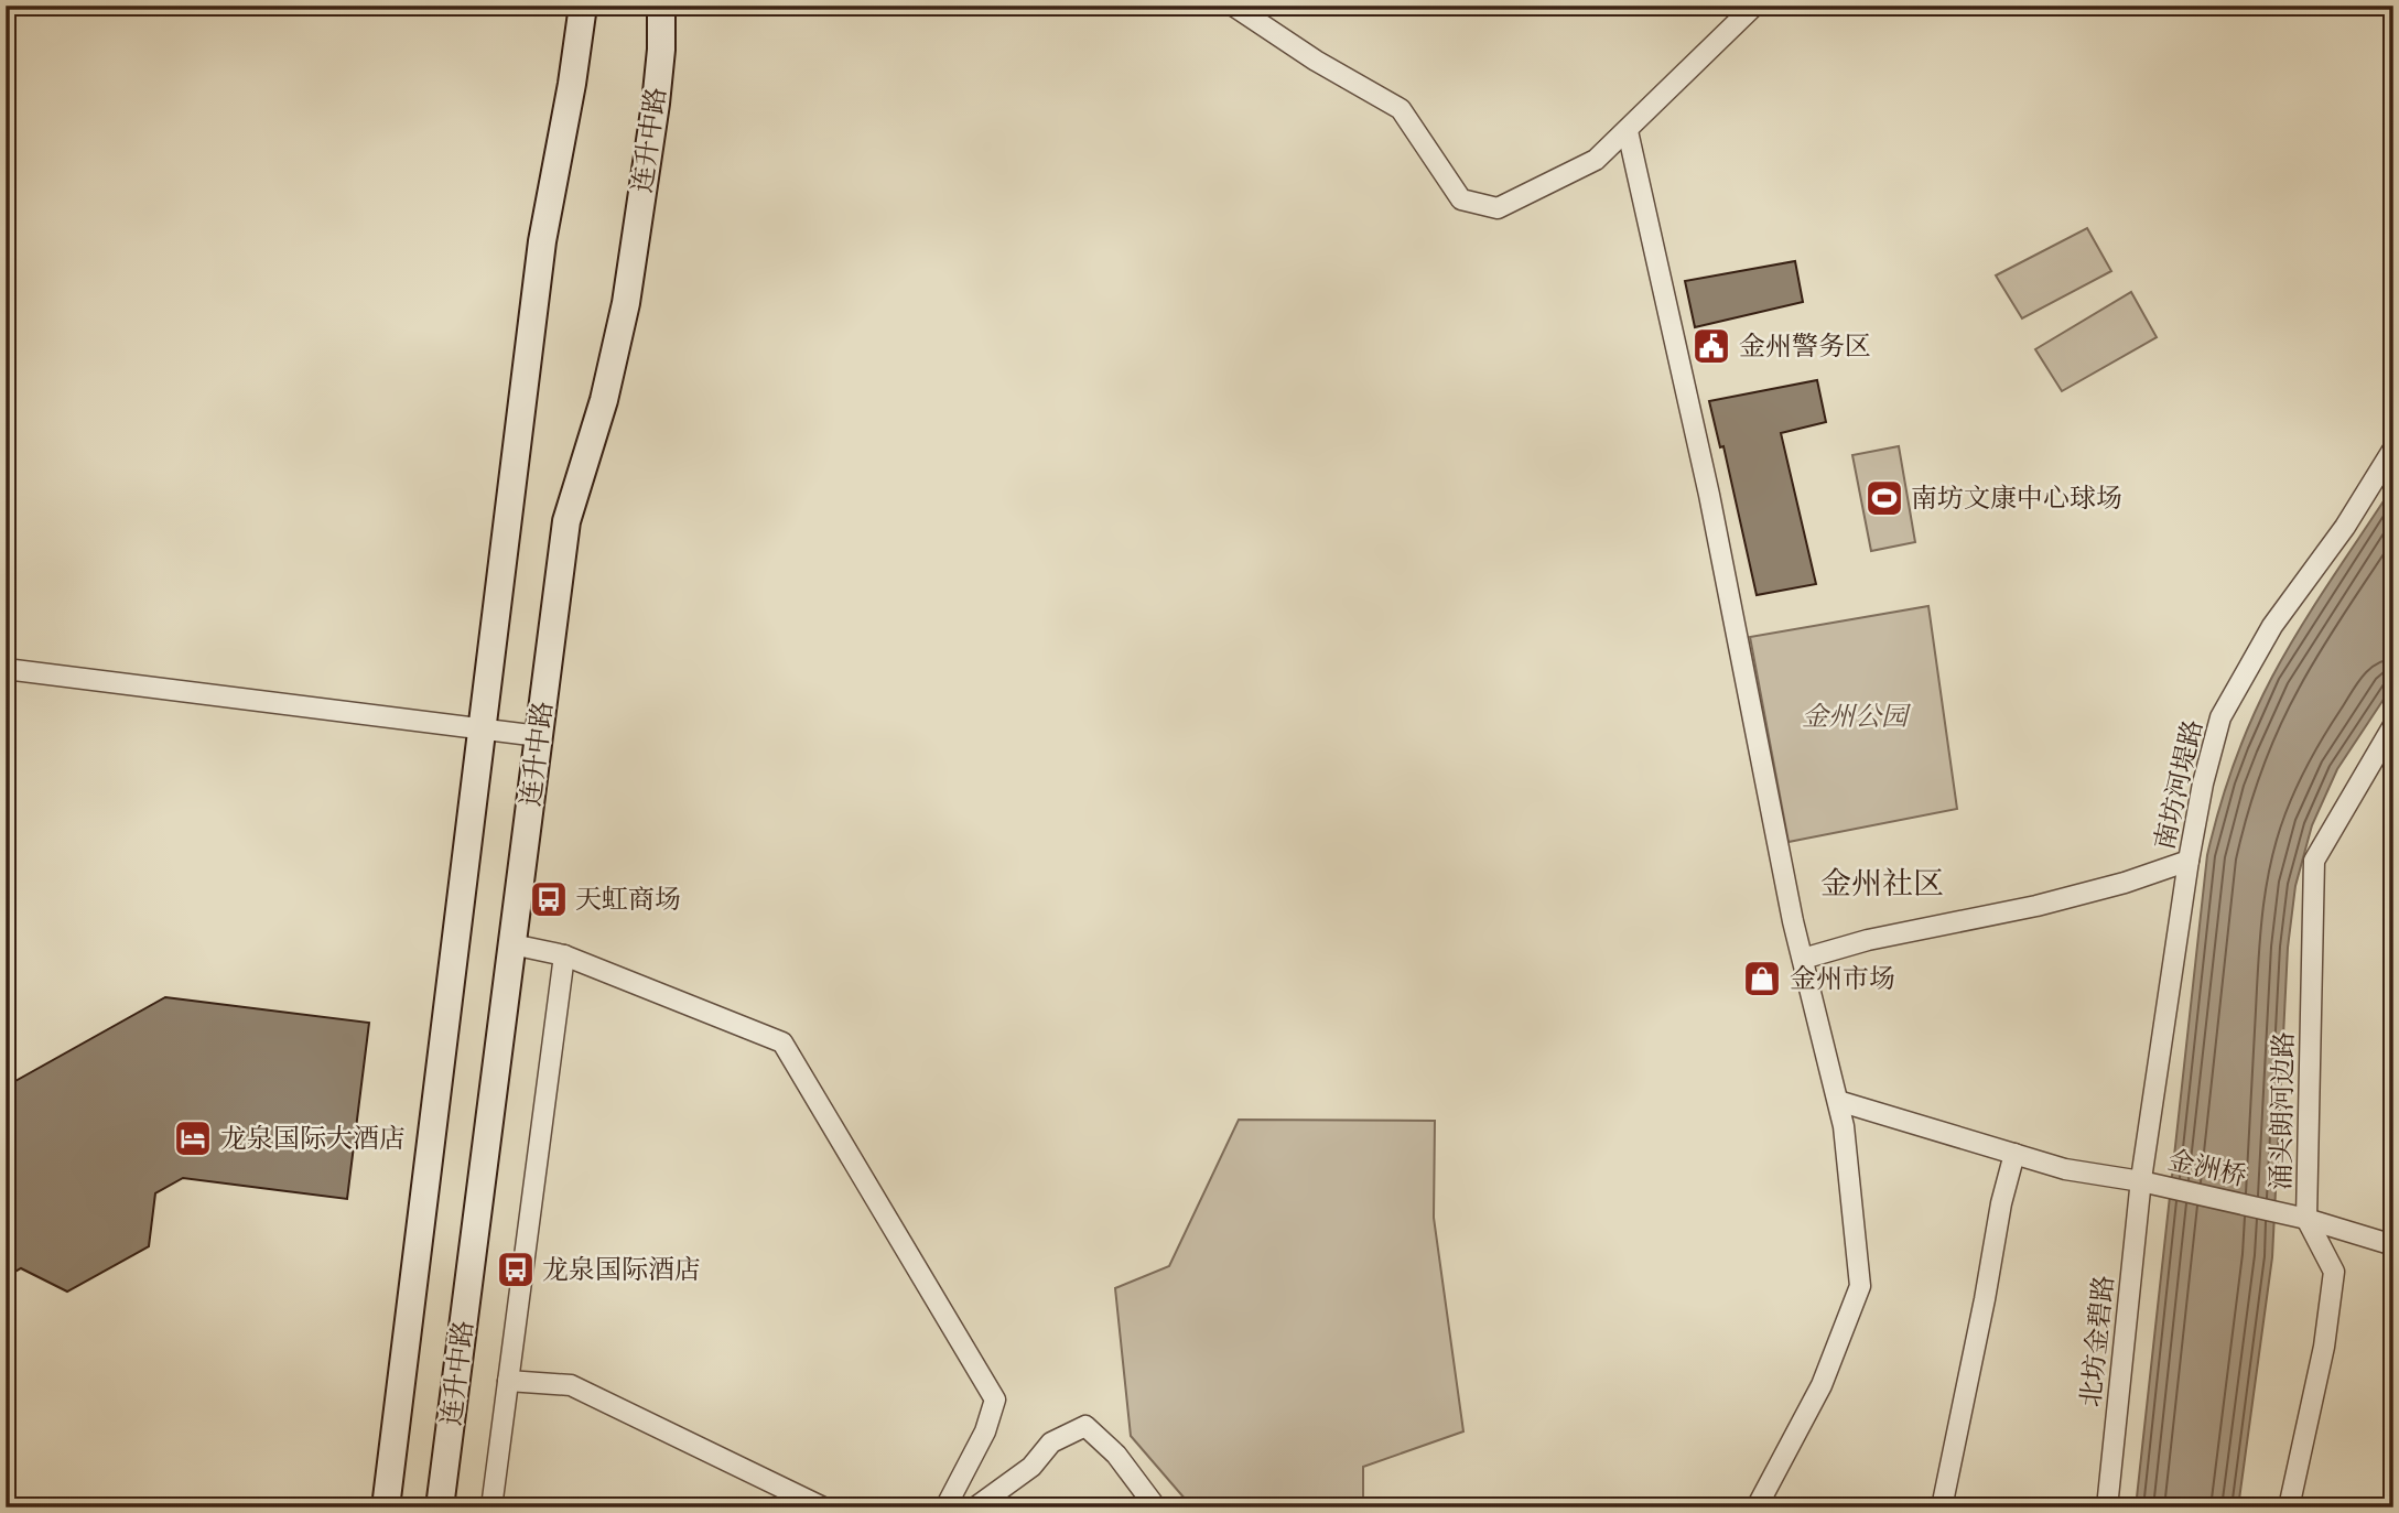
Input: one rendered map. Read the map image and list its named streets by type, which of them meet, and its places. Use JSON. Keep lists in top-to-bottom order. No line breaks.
{"streets":{"main road":["连升中路"],"street":["南坊河堤路","涌头朗河边路","金洲桥","北坊金碧路"]},"crossings":[["南坊河堤路","金洲桥"],["南坊河堤路","北坊金碧路"],["涌头朗河边路","金洲桥"],["金洲桥","北坊金碧路"]],"districts":["金州社区"],"parks":["金州公园"],"places":{"public building":["金州警务区"],"sports":["南坊文康中心球场"],"bus stop":["天虹商场","龙泉国际酒店"],"shop":["金州市场"],"hotel":["龙泉国际大酒店"]}}
